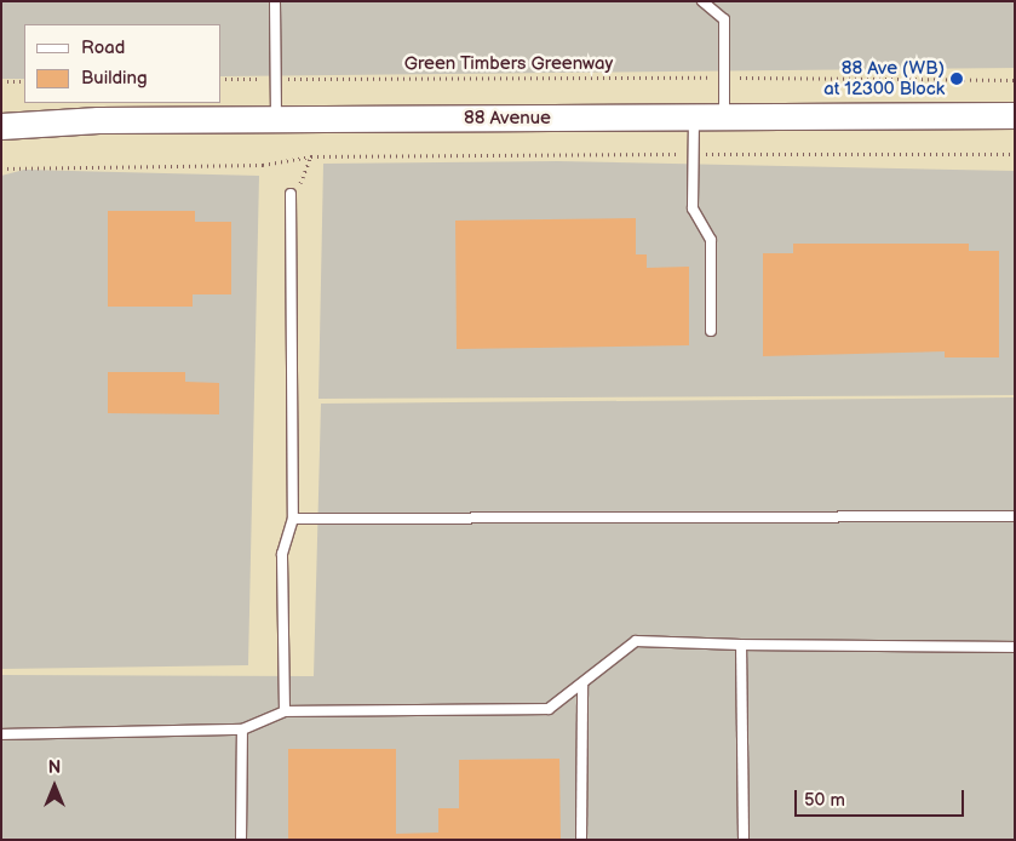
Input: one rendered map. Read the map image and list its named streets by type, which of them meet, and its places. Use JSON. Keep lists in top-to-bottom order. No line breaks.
{"streets":{"main road":["88 Avenue"],"path":["Green Timbers Greenway"]},"places":["88 Ave (WB) at 12300 Block"],"legend":["Road","Building"],"scale_bar":"50 m","north":"top"}
